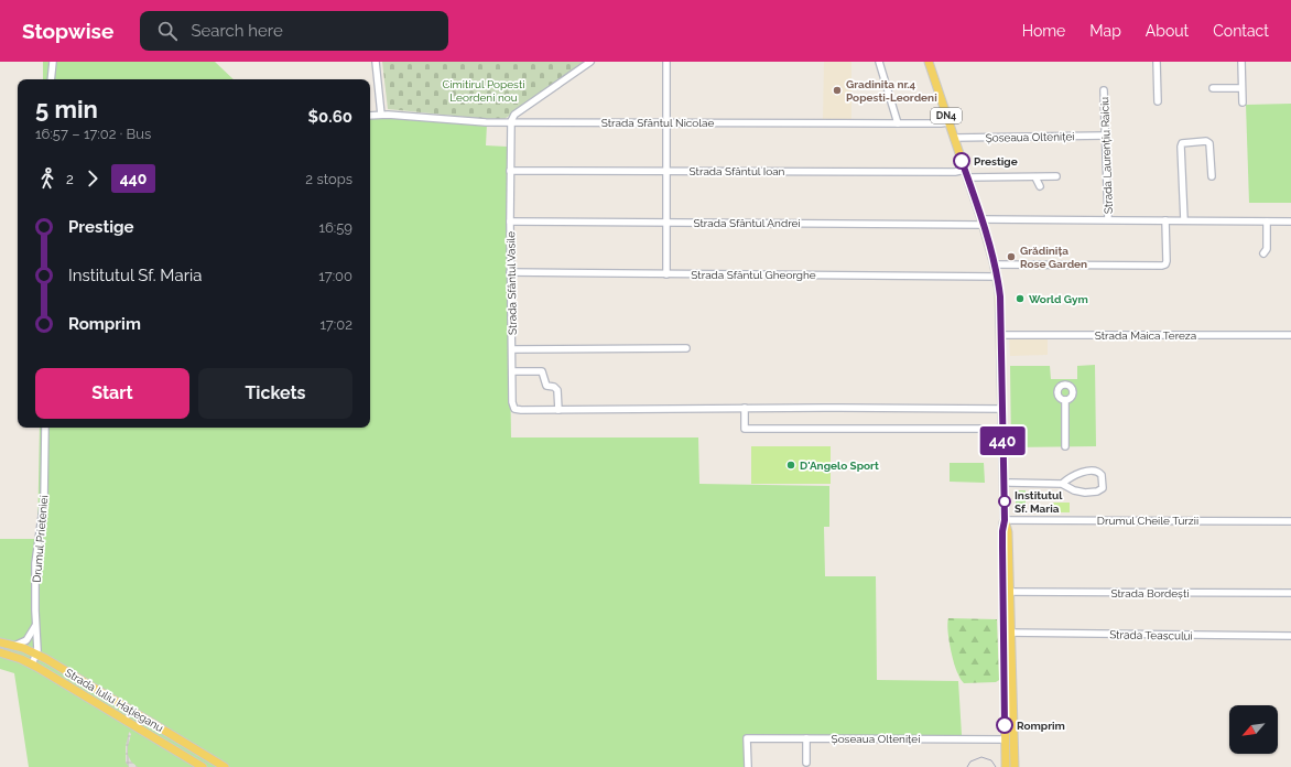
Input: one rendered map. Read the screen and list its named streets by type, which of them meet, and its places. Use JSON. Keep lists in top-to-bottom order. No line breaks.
{"streets":{"main road":["DN4","Strada Iuliu Hațieganu"],"street":["Strada Sfântul Nicolae","Șoseaua Olteniței","Strada Laurențiu Raiciu","Strada Sfântul Ioan","Strada Sfântul Andrei","Strada Sfântul Gheorghe","Strada Sfântul Vasile","Strada Maica Tereza","Drumul Cheile Turzii","Drumul Prieteniei","Strada Bordești","Strada Teascului"]},"crossings":[["DN4","Strada Sfântul Nicolae"],["DN4","Șoseaua Olteniței"],["DN4","Strada Laurențiu Raiciu"],["DN4","Strada Sfântul Ioan"],["DN4","Strada Sfântul Andrei"],["DN4","Strada Sfântul Gheorghe"],["DN4","Strada Maica Tereza"],["DN4","Drumul Cheile Turzii"],["DN4","Strada Bordești"],["DN4","Strada Teascului"],["Strada Sfântul Nicolae","Strada Sfântul Vasile"],["Șoseaua Olteniței","Strada Laurențiu Raiciu"],["Strada Laurențiu Raiciu","Strada Sfântul Andrei"],["Strada Sfântul Ioan","Strada Sfântul Vasile"],["Strada Sfântul Andrei","Strada Sfântul Vasile"],["Strada Sfântul Gheorghe","Strada Sfântul Vasile"],["Drumul Prieteniei","Strada Iuliu Hațieganu"]],"parks":["Cimitirul Popesti Leordeni nou"],"places":["Gradinita nr.4 Popesti-Leordeni","Prestige","Grădinița Rose Garden","World Gym","D'Angelo Sport","Institutul Sf. Maria","Romprim"],"lines":["bus line 440"],"north":"bottom left","page":{"header":"Stopwise","search":"Search here","nav":["Home","Map","About","Contact"],"on_map":"440","heading":["5 min","16:57 – 17:02 · Bus","$0.60"],"legs":["2","440","2 stops"],"list":[{"name":"Prestige","value":"16:59"},{"name":"Institutul Sf. Maria","value":"17:00"},{"name":"Romprim","value":"17:02"}],"buttons":["Start","Tickets"]}}
